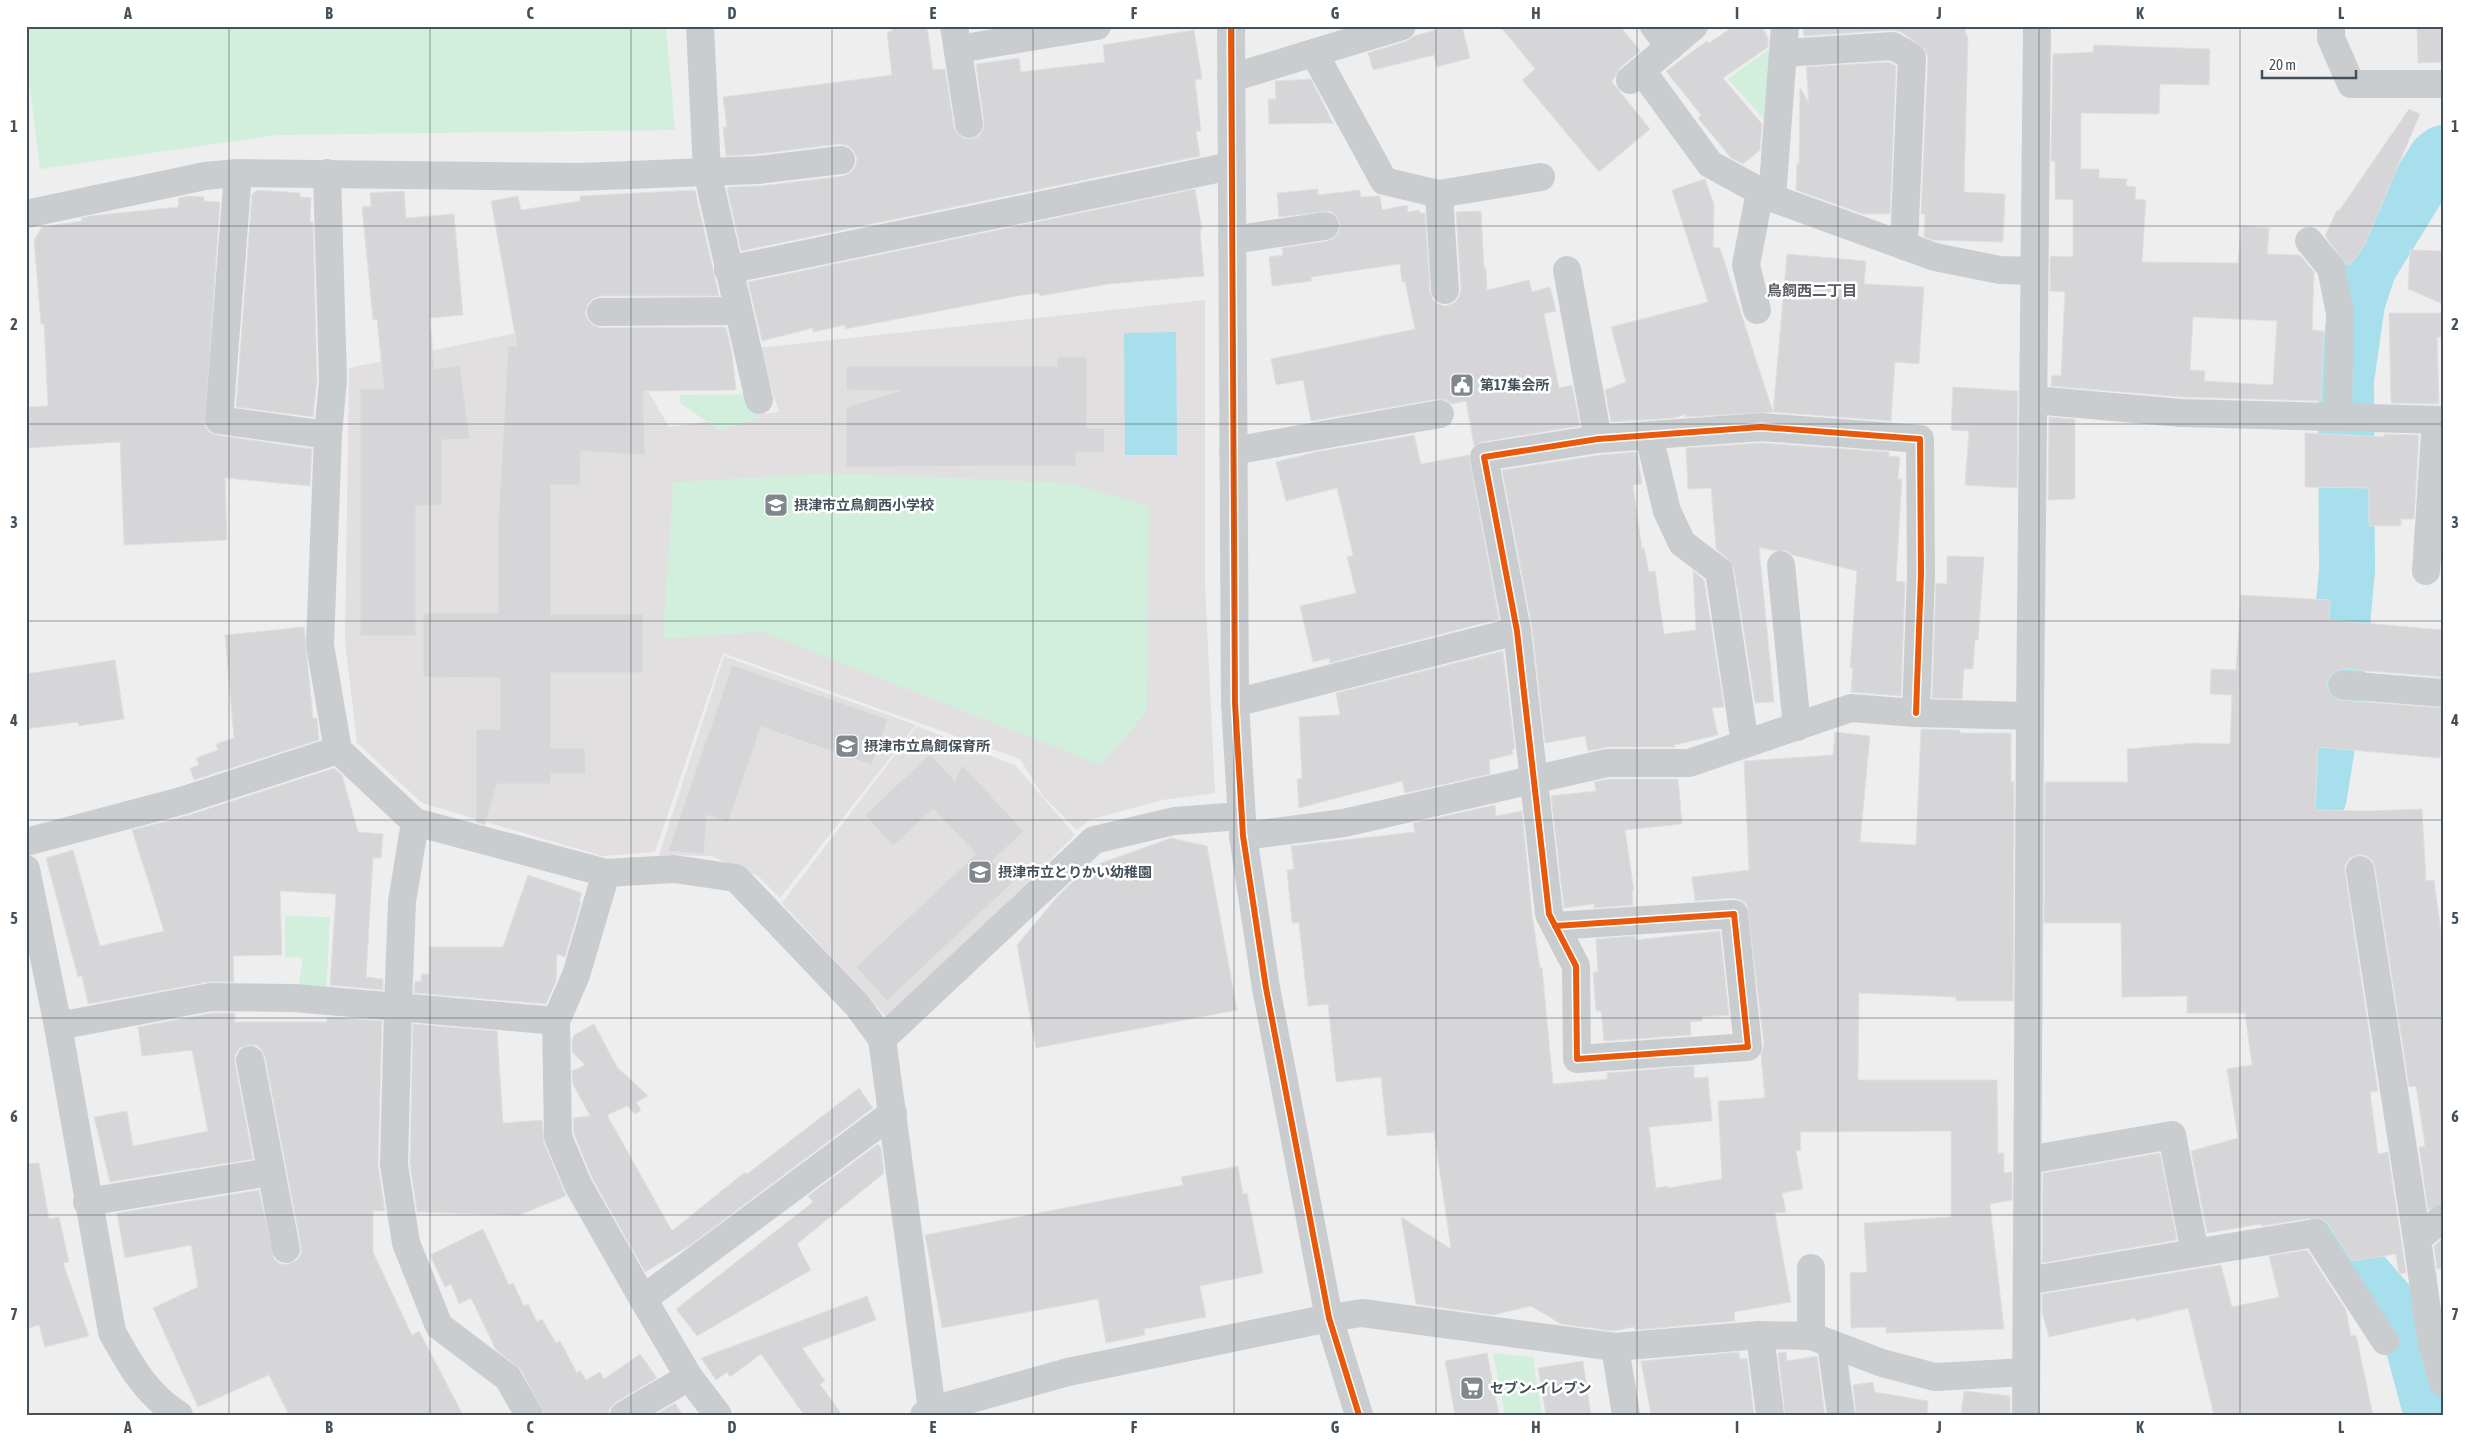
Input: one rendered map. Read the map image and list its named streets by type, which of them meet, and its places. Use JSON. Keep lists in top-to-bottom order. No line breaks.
{"districts":["鳥飼西二丁目"],"places":{"public building":["第17集会所"],"school or university":["摂津市立鳥飼西小学校","摂津市立鳥飼保育所","摂津市立とりかい幼稚園"],"supermarket":["セブン-イレブン"]},"scale_bar":"20 m","grid":{"columns":["A","B","C","D","E","F","G","H","I","J","K","L"],"rows":["1","2","3","4","5","6","7"]}}
